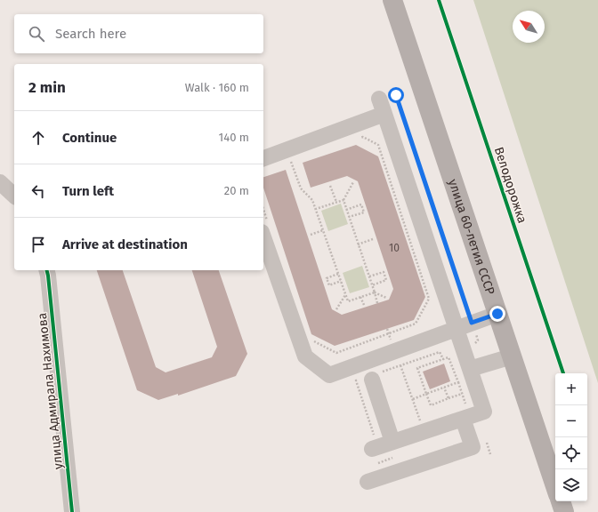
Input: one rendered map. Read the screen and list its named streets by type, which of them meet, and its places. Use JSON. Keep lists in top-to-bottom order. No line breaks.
{"streets":{"main road":["улица 60-летия СССР"],"street":["улица Адмирала Нахимова"],"cycle path":["Велодорожка"]},"house_numbers":["10"],"north":"top left","page":{"search":"Search here","heading":["2 min","Walk · 160 m"],"list":[["Continue","140 m"],["Turn left","20 m"],"Arrive at destination"],"map_buttons":["+","−"]}}
